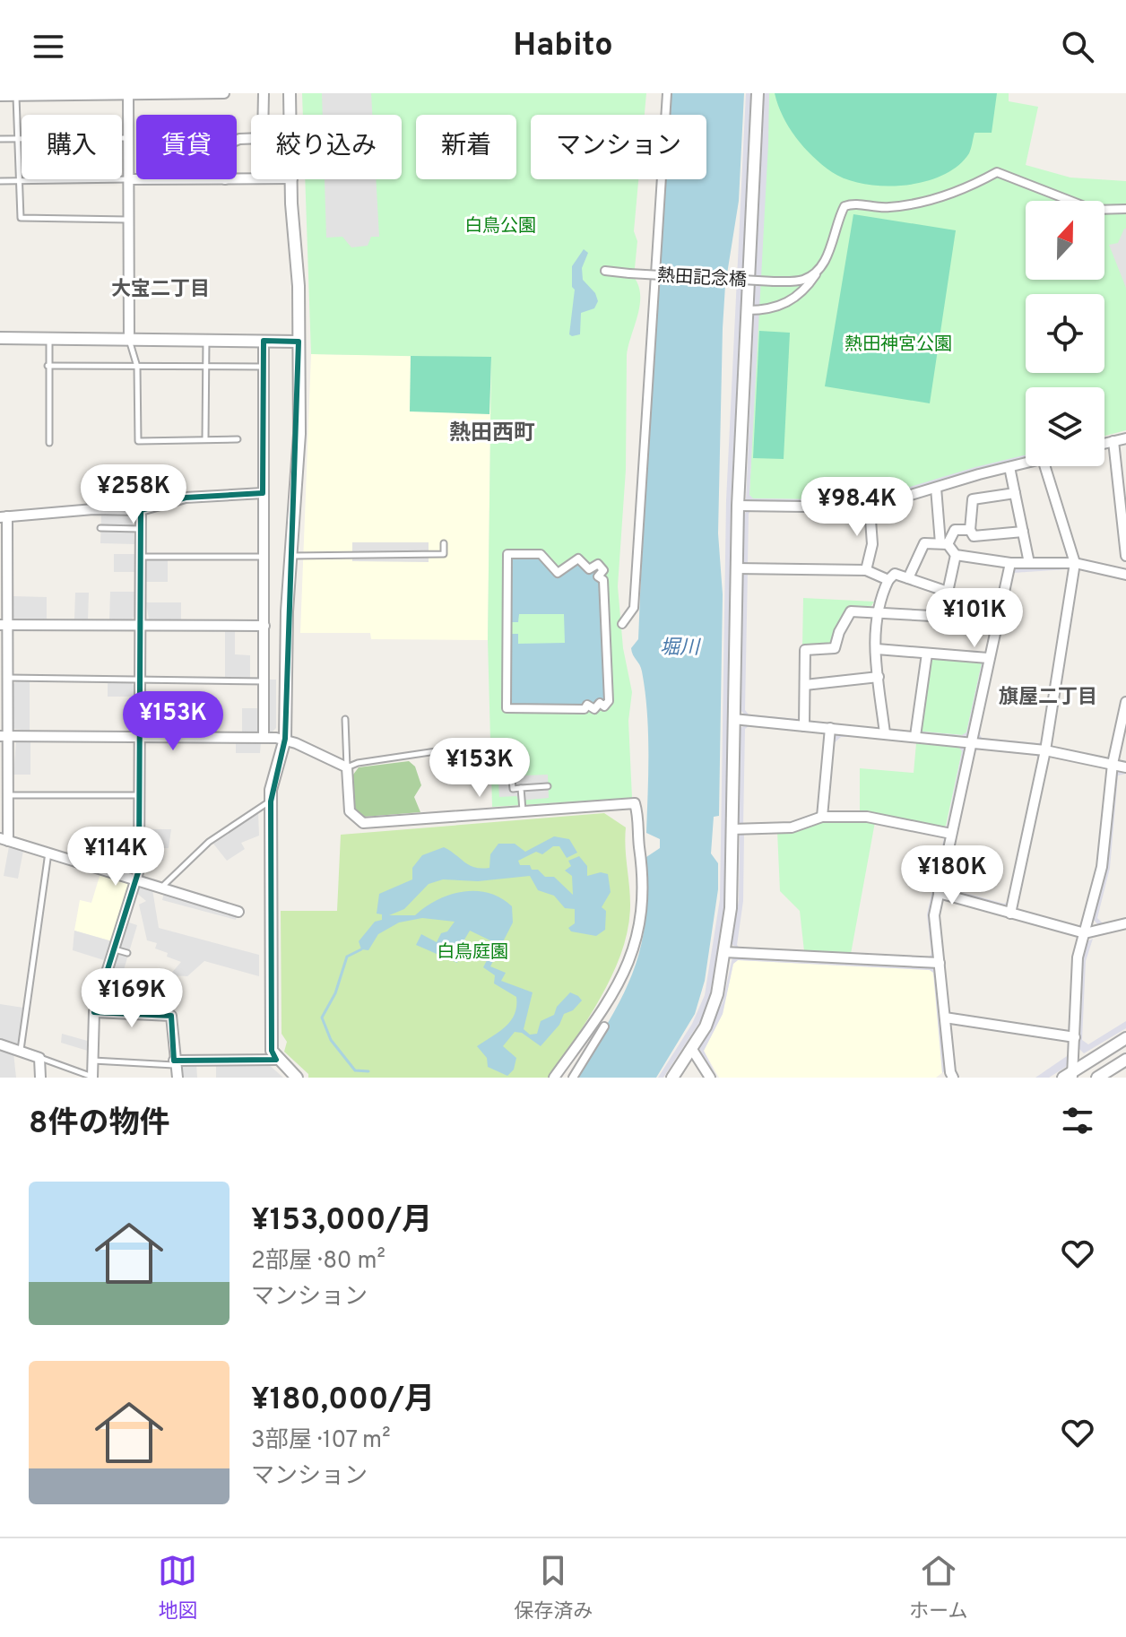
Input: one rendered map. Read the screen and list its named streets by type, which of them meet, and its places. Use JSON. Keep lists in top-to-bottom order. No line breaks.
{"streets":{"street":["熱田記念橋"]},"districts":["大宝二丁目","熱田西町","旗屋二丁目"],"water":["堀川"],"parks":["白鳥公園","熱田神宮公園","白鳥庭園"],"north":"top","page":{"header":"Habito","chip":["購入","賃貸","絞り込み","新着","マンション"],"price":["¥258K","¥98.4K","¥101K","¥153K","¥153K","¥114K","¥180K","¥169K"],"heading":"8件の物件","list":[{"name":"¥153,000/月","note":"2部屋 · 80 m² · マンション"},{"name":"¥180,000/月","note":"3部屋 · 107 m² · マンション"}],"tabs":["地図","保存済み","ホーム"]}}
